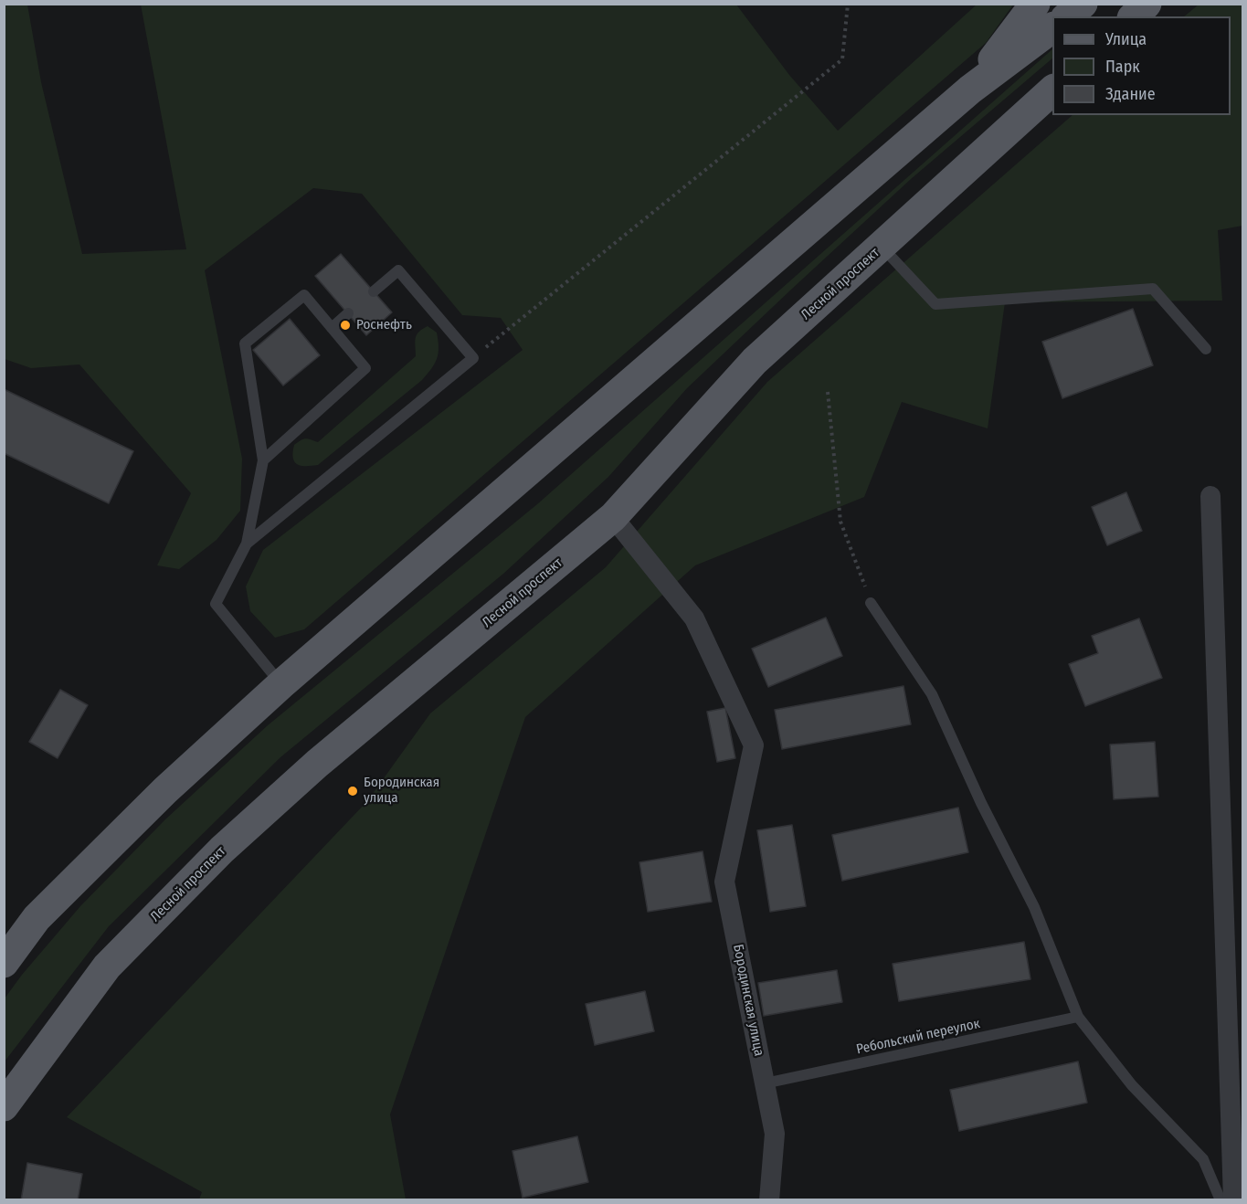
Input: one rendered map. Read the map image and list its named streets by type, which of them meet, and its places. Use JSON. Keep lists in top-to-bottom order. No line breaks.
{"streets":{"main road":["Лесной проспект"],"street":["Бородинская улица"],"lane":["Ребольский переулок"]},"crossings":[["Лесной проспект","Бородинская улица"],["Бородинская улица","Ребольский переулок"]],"places":["Роснефть","Бородинская улица"],"legend":["Улица","Парк","Здание"]}
